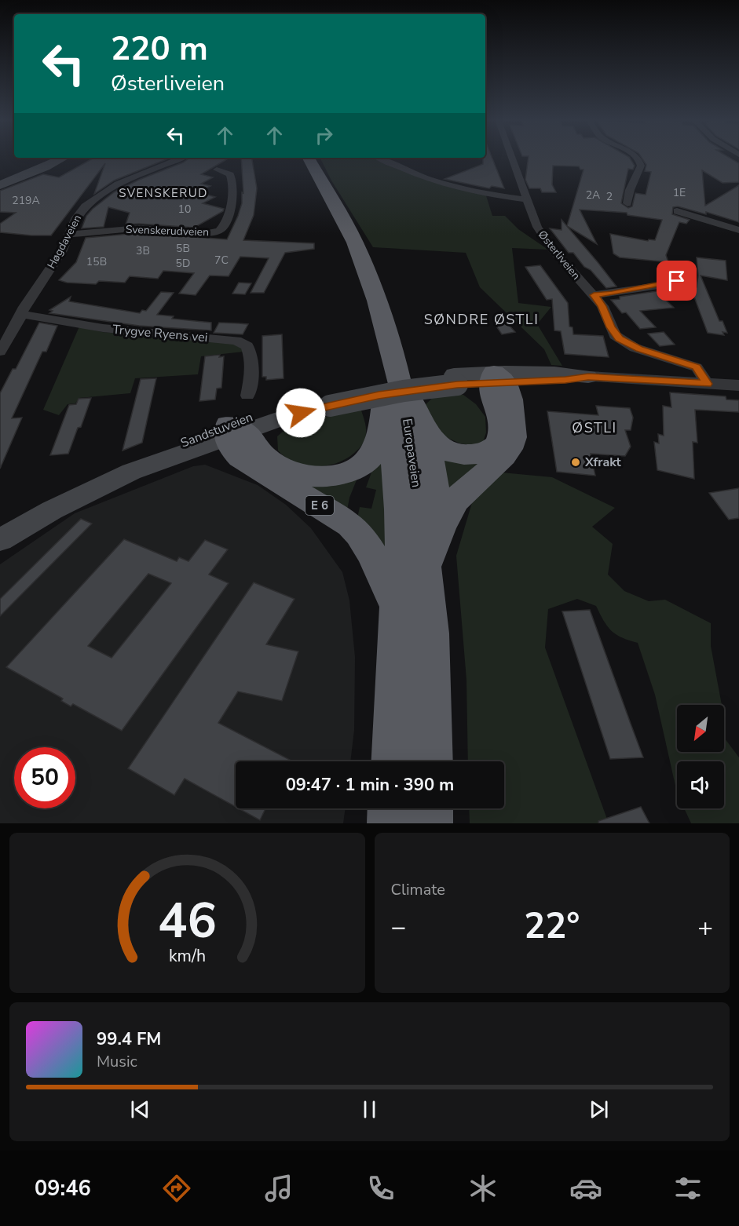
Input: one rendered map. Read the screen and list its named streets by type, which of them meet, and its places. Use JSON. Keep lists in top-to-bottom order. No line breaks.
{"streets":{"highway":["Europaveien","E 6"],"main road":["Sandstuveien"],"street":["Svenskerudveien","Høgdaveien","Østerliveien","Trygve Ryens vei"]},"crossings":[["Svenskerudveien","Høgdaveien"],["Høgdaveien","Trygve Ryens vei"],["Østerliveien","Sandstuveien"],["Sandstuveien","E 6"],["Europaveien","E 6"]],"districts":["SVENSKERUD","SØNDRE ØSTLI","ØSTLI"],"places":["Xfrakt"],"house_numbers":["1E","2A","2","219A","10","5B","3B","7C","15B","5D"],"north":"bottom left","page":{"turn":["220 m","Østerliveien"],"limit":"50","trip":"09:47 · 1 min · 390 m","tile":"Climate","heat":["−","22°","+"],"song":["99.4 FM","Music"],"tabs":"09:46","gauge":["46","km/h"]}}
